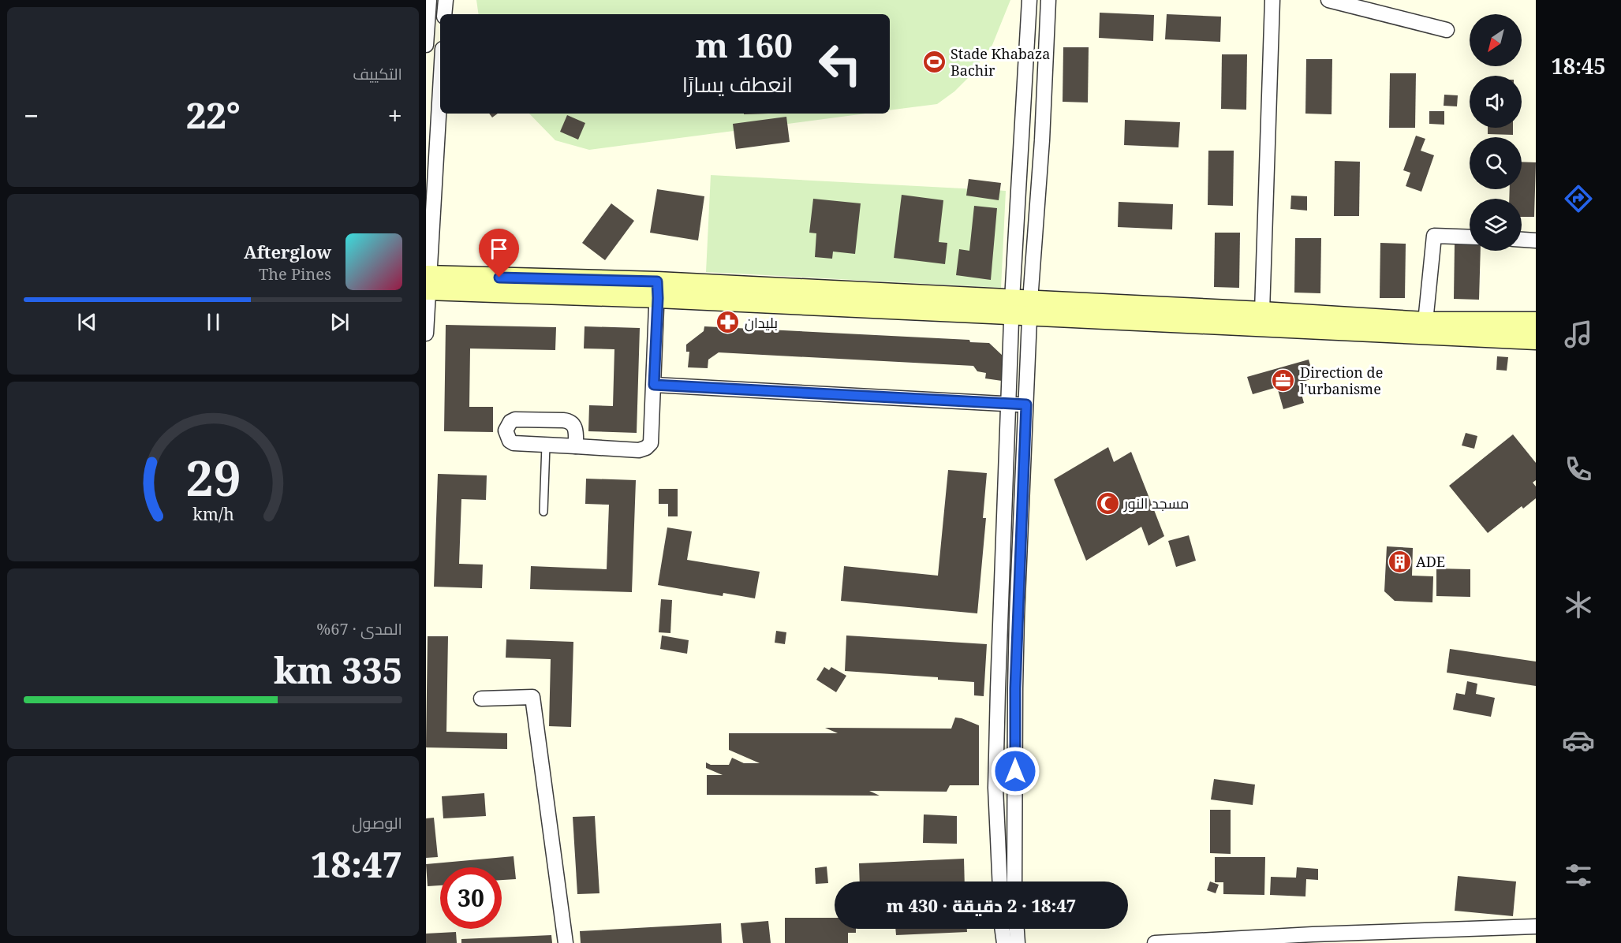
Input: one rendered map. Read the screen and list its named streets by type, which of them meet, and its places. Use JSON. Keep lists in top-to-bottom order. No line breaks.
{"places":{"sports":["Stade Khabaza Bachir"],"pharmacy":["بليدان"],"office":["Direction de l'urbanisme"],"mosque":["مسجد النور"],"building":["ADE"]},"north":"bottom left","page":{"tabs":"18:45","tile":["التكييف",["المدى · 67%","335 km"],["الوصول","18:47"]],"turn":["160 m","انعطف يسارًا"],"heat":["−","22°","+"],"song":["Afterglow","The Pines"],"limit":"30","trip":"18:47 · 2 دقيقة · 430 m","gauge":["29","km/h"]}}
